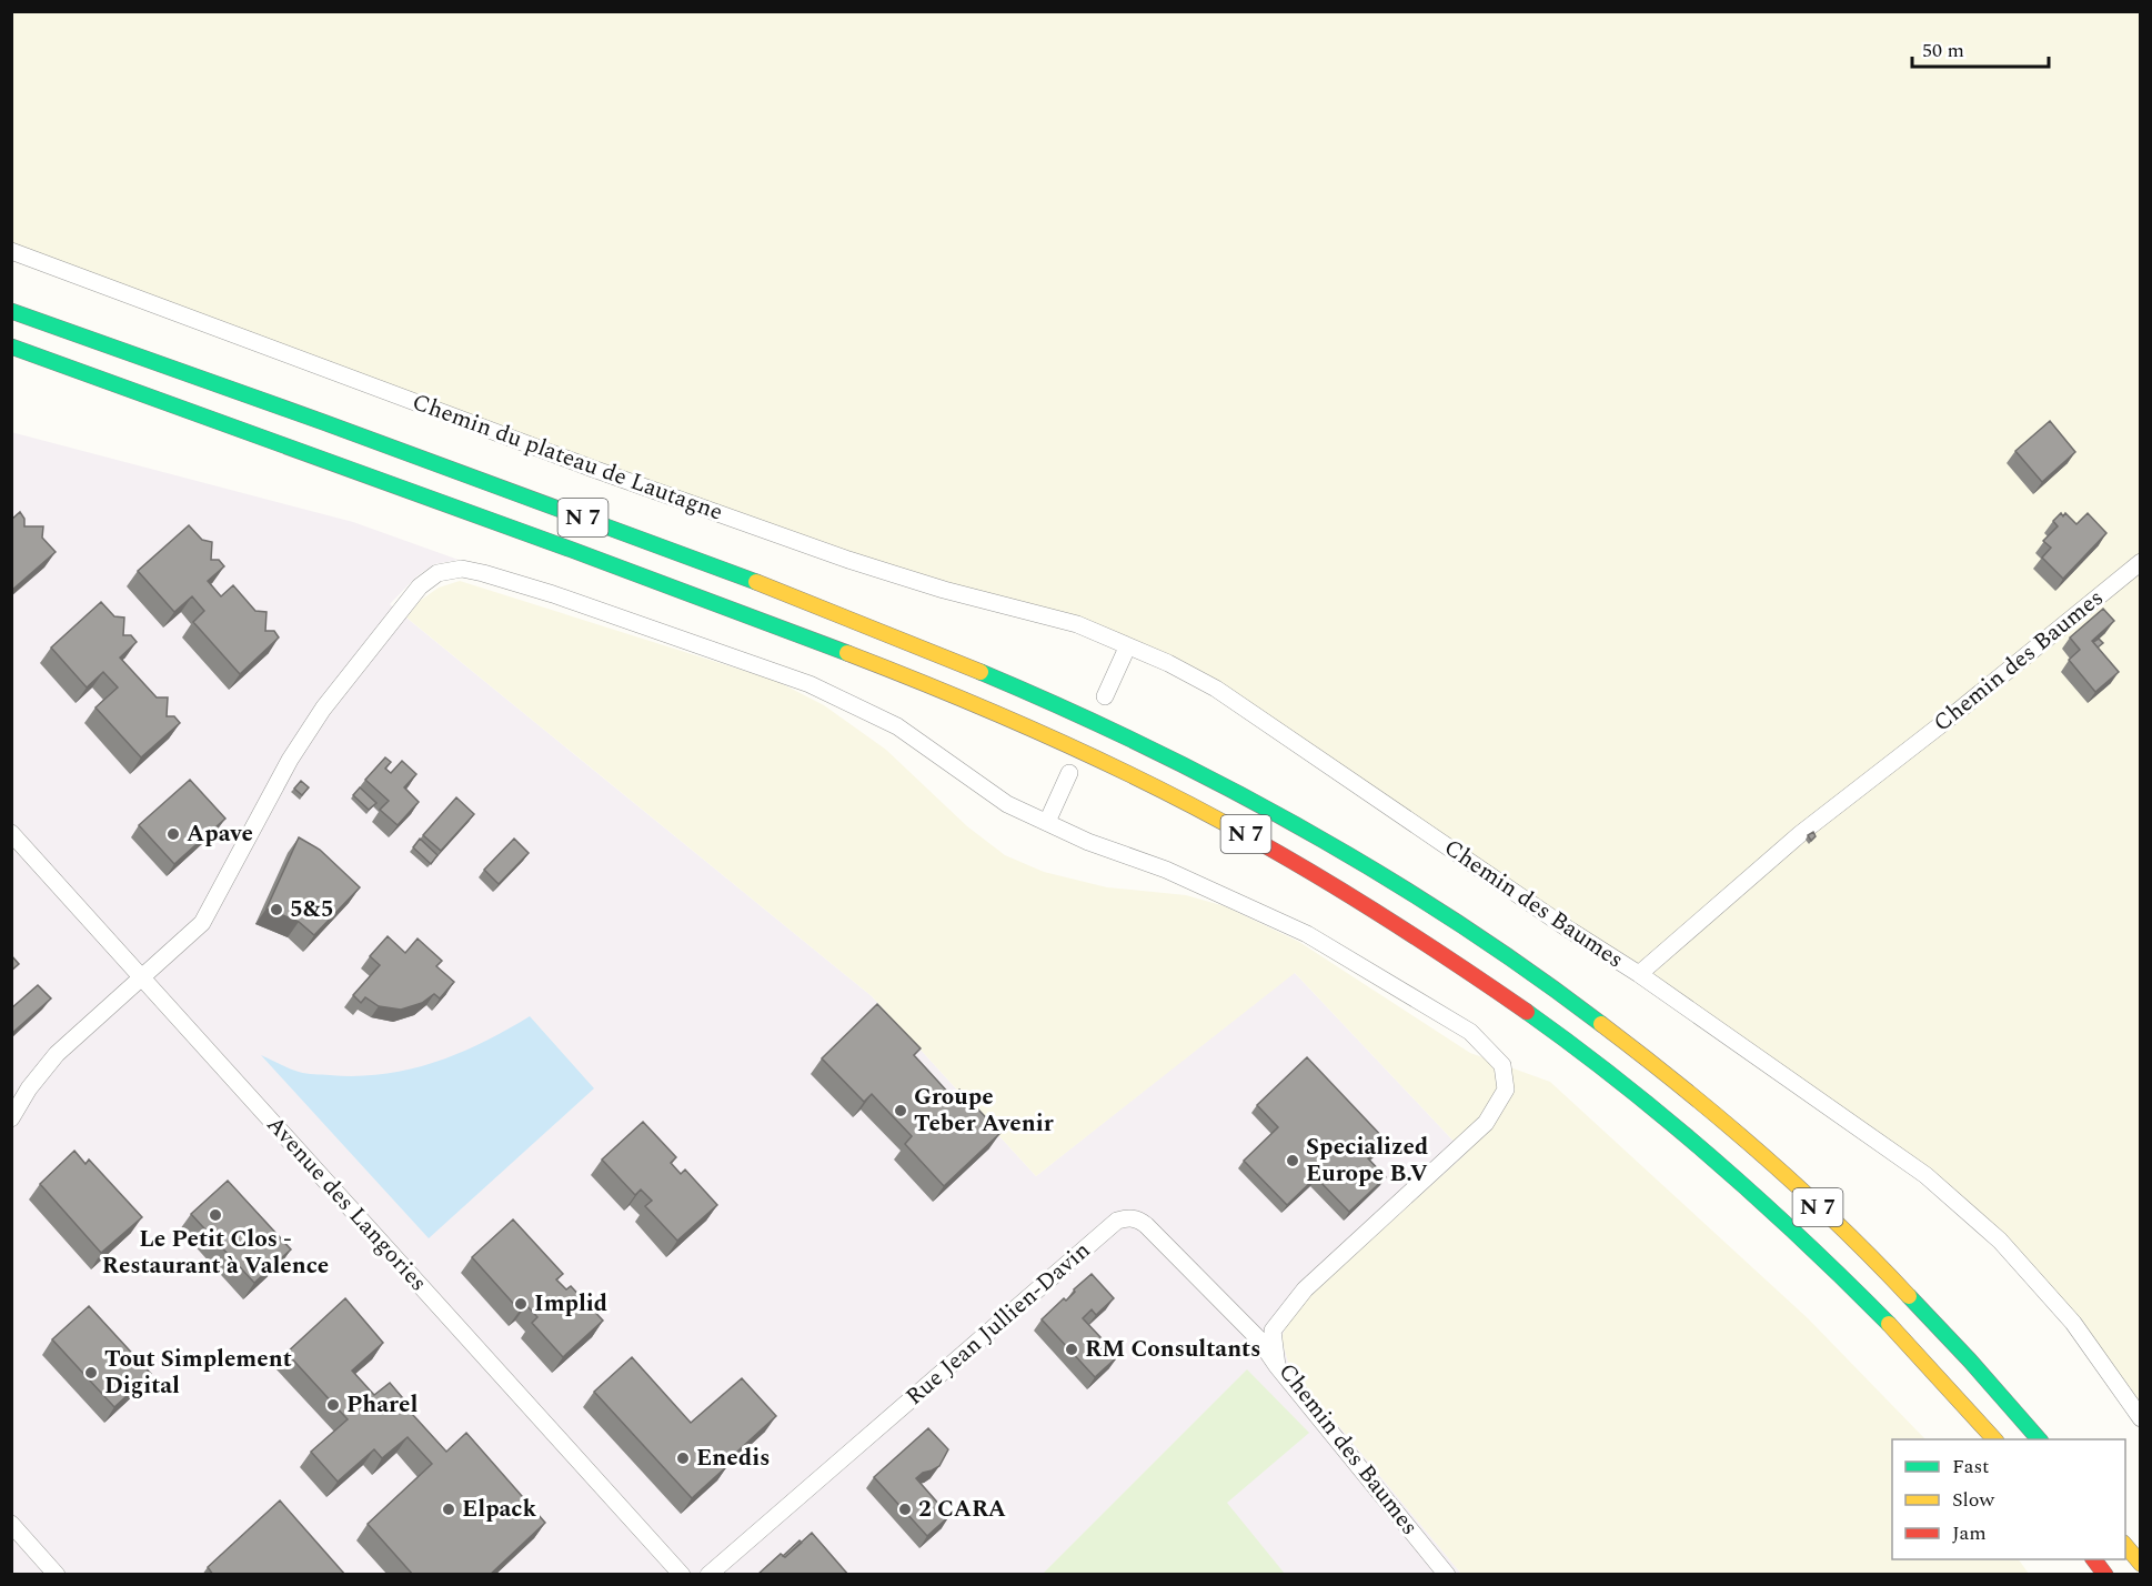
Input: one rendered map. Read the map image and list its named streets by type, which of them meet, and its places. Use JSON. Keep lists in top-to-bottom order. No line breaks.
{"streets":{"highway":["N 7"],"street":["Chemin du plateau de Lautagne","Chemin des Baumes","Avenue des Langories","Rue Jean Jullien-Davin"]},"crossings":[["Chemin du plateau de Lautagne","Chemin des Baumes"],["Chemin des Baumes","Rue Jean Jullien-Davin"]],"places":["Apave","5&5","Groupe Teber Avenir","Specialized Europe B.V","Le Petit Clos - Restaurant à Valence","Implid","RM Consultants","Tout Simplement Digital","Pharel","Enedis","Elpack","2 CARA"],"legend":["Fast","Slow","Jam"],"scale_bar":"50 m"}
